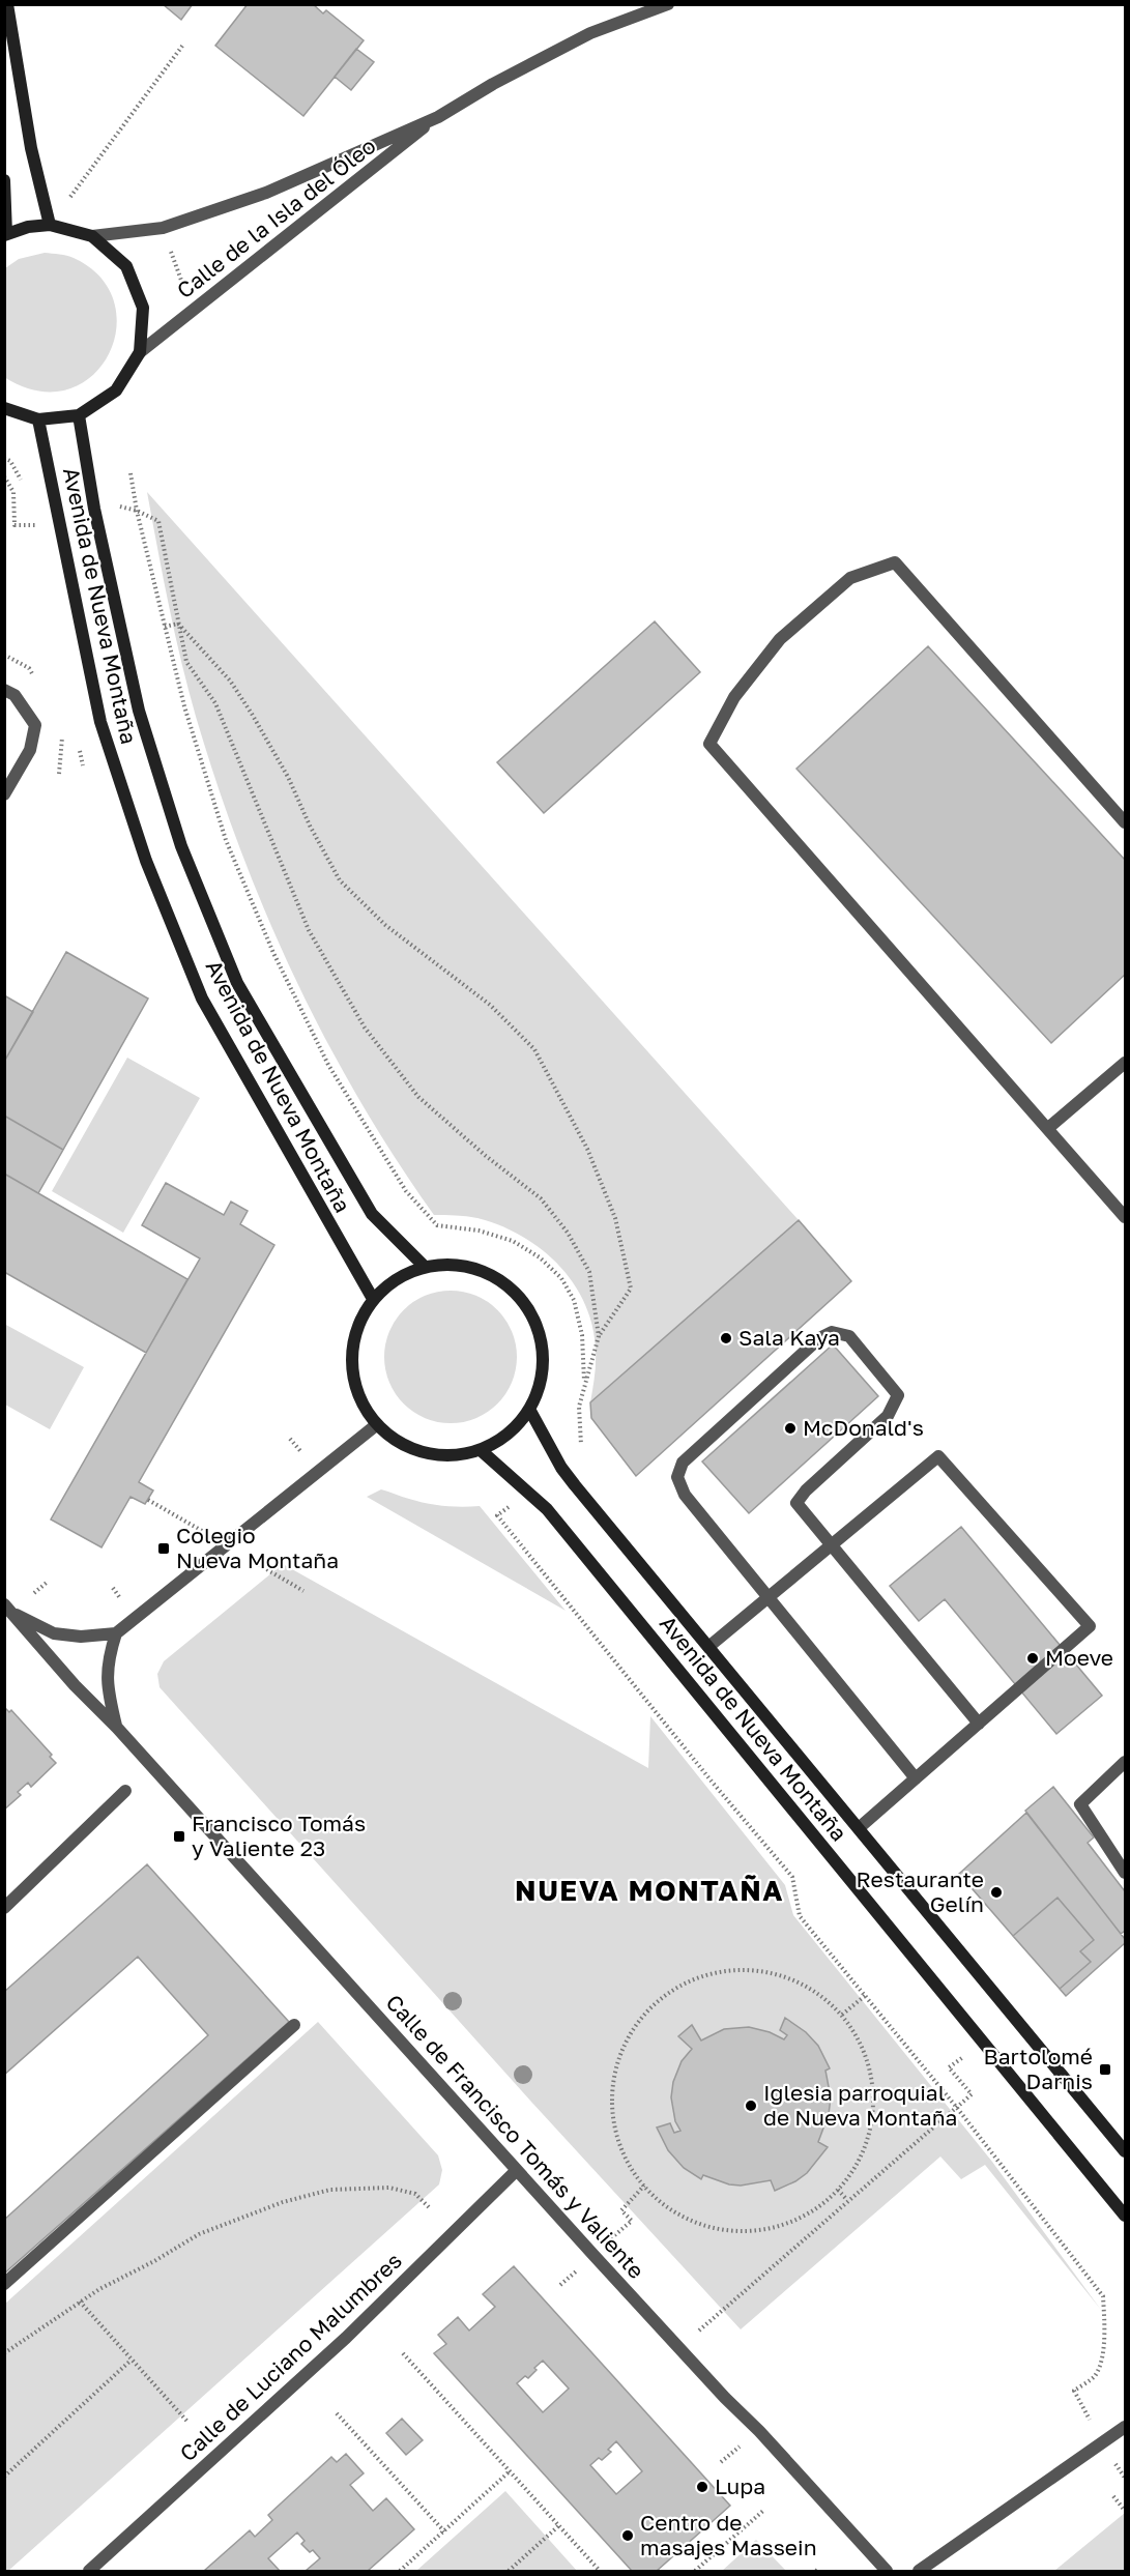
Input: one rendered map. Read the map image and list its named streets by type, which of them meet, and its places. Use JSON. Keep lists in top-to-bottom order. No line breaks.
{"streets":{"main road":["Avenida de Nueva Montaña"],"street":["Calle de la Isla del Óleo","Calle de Francisco Tomás y Valiente","Calle de Luciano Malumbres"]},"crossings":[["Calle de Francisco Tomás y Valiente","Calle de Luciano Malumbres"]],"districts":["NUEVA MONTAÑA"],"places":{"other":["Sala Kaya","McDonald's","Moeve","Restaurante Gelín","Iglesia parroquial de Nueva Montaña","Lupa","Centro de masajes Massein"],"transit":["Colegio Nueva Montaña","Francisco Tomás y Valiente 23","Bartolomé Darnis"]}}
